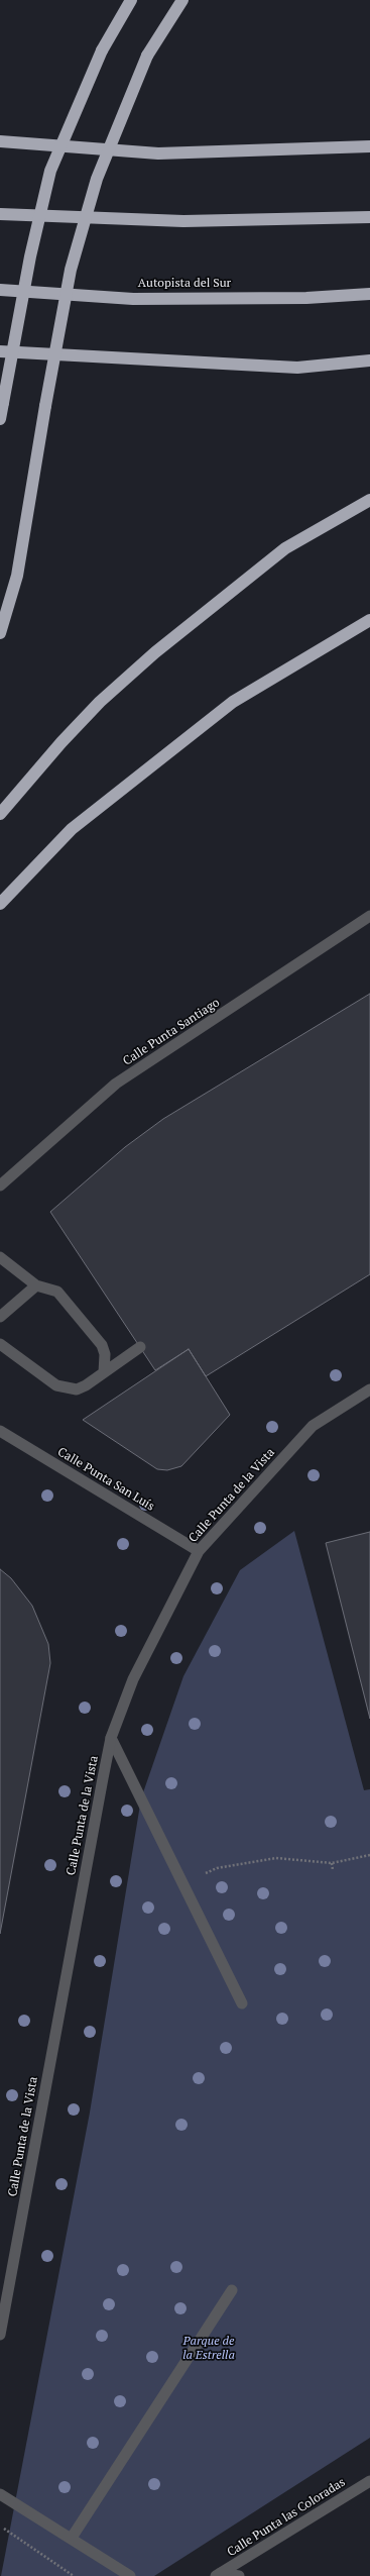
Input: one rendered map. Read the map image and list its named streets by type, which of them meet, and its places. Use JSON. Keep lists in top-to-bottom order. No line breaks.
{"streets":{"highway":["Autopista del Sur"],"street":["Calle Punta Santiago","Calle Punta San Luís","Calle Punta de la Vista","Calle Punta las Coloradas"]},"crossings":[["Calle Punta San Luís","Calle Punta de la Vista"]],"parks":["Parque de la Estrella"]}
